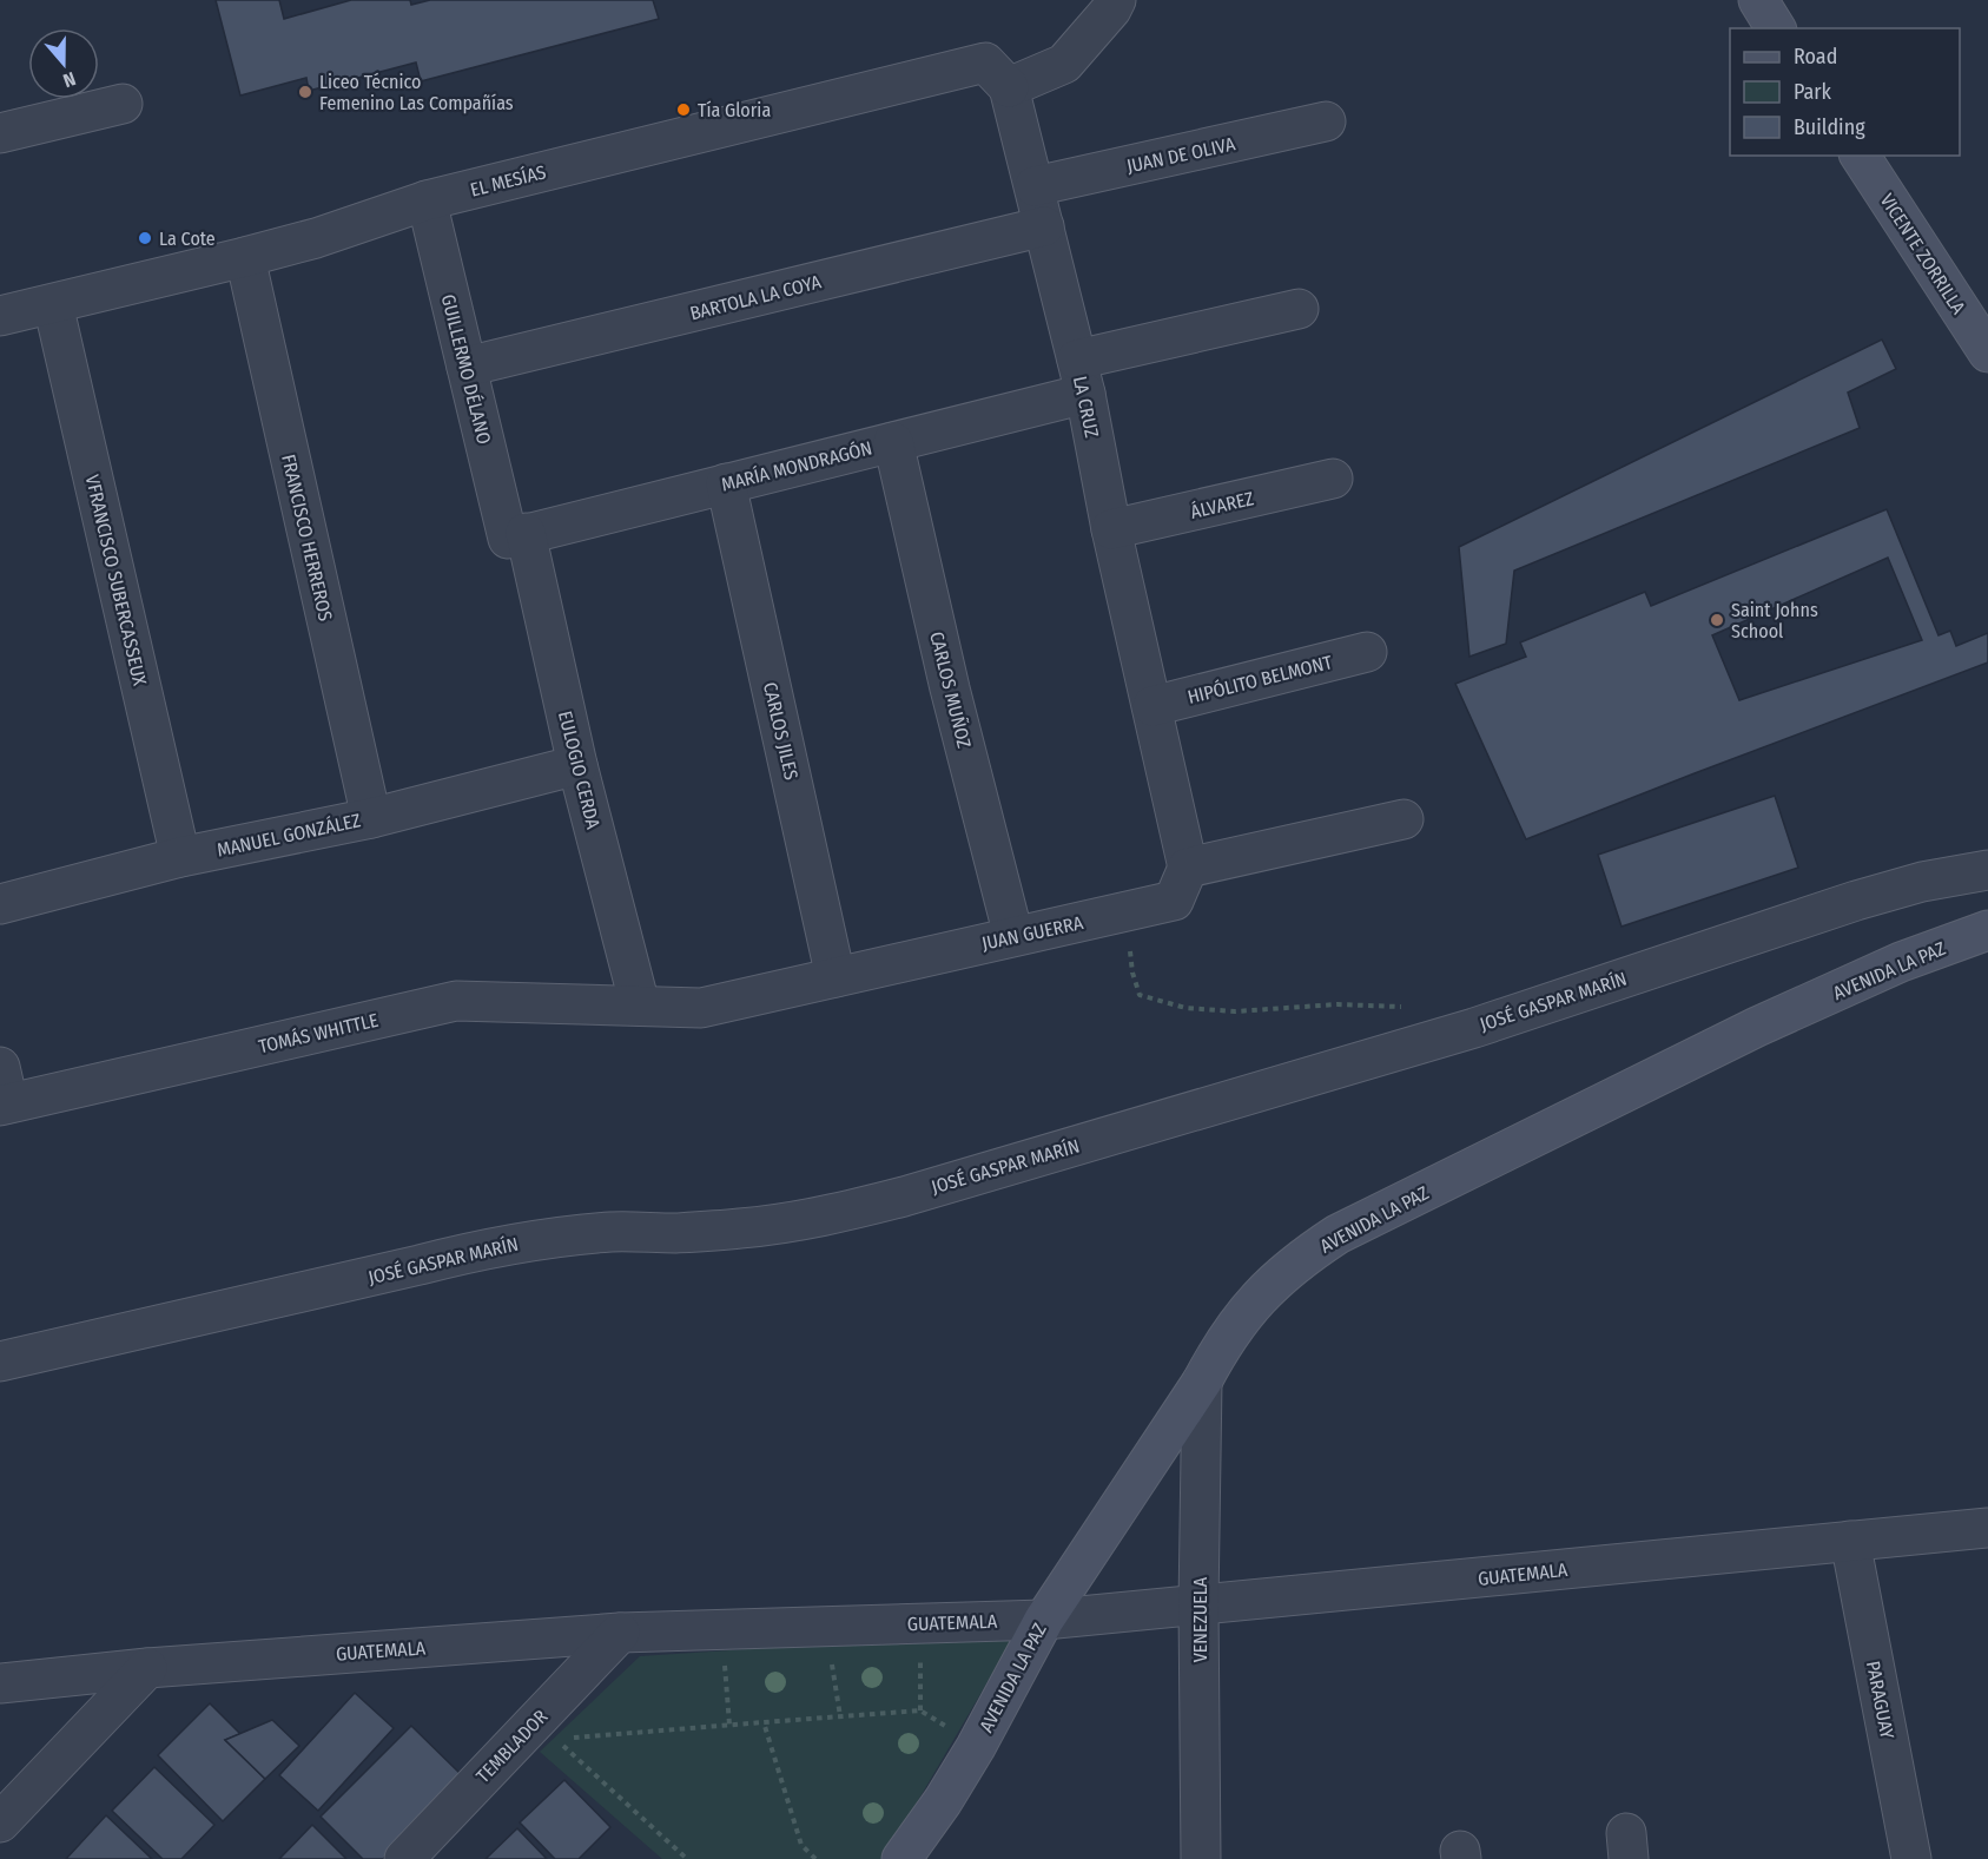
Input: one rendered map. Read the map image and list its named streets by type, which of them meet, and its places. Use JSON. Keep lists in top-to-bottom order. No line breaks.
{"streets":{"main road":["VICENTE ZORRILLA","AVENIDA LA PAZ"],"street":["JUAN DE OLIVA","EL MESÍAS","BARTOLA LA COYA","GUILLERMO DÉLANO","LA CRUZ","MARÍA MONDRAGÓN","ÁLVAREZ","FRANCISCO HERREROS","VFRANCISCO SUBERCASSEUX","HIPÓLITO BELMONT","CARLOS MUÑOZ","CARLOS JILES","EULOGIO CERDA","MANUEL GONZÁLEZ","JUAN GUERRA","JOSÉ GASPAR MARÍN","TOMÁS WHITTLE","GUATEMALA","VENEZUELA","PARAGUAY","TEMBLADOR"]},"crossings":[["JUAN DE OLIVA","LA CRUZ"],["EL MESÍAS","GUILLERMO DÉLANO"],["EL MESÍAS","LA CRUZ"],["EL MESÍAS","FRANCISCO HERREROS"],["EL MESÍAS","VFRANCISCO SUBERCASSEUX"],["BARTOLA LA COYA","GUILLERMO DÉLANO"],["BARTOLA LA COYA","LA CRUZ"],["GUILLERMO DÉLANO","MARÍA MONDRAGÓN"],["GUILLERMO DÉLANO","EULOGIO CERDA"],["LA CRUZ","MARÍA MONDRAGÓN"],["LA CRUZ","ÁLVAREZ"],["LA CRUZ","HIPÓLITO BELMONT"],["LA CRUZ","JUAN GUERRA"],["MARÍA MONDRAGÓN","CARLOS MUÑOZ"],["MARÍA MONDRAGÓN","CARLOS JILES"],["MARÍA MONDRAGÓN","EULOGIO CERDA"],["FRANCISCO HERREROS","MANUEL GONZÁLEZ"],["VFRANCISCO SUBERCASSEUX","MANUEL GONZÁLEZ"],["CARLOS MUÑOZ","JUAN GUERRA"],["CARLOS JILES","JUAN GUERRA"],["EULOGIO CERDA","MANUEL GONZÁLEZ"],["EULOGIO CERDA","JUAN GUERRA"],["EULOGIO CERDA","TOMÁS WHITTLE"],["JUAN GUERRA","TOMÁS WHITTLE"],["AVENIDA LA PAZ","GUATEMALA"],["AVENIDA LA PAZ","VENEZUELA"],["GUATEMALA","VENEZUELA"],["GUATEMALA","PARAGUAY"],["GUATEMALA","TEMBLADOR"]],"places":["Liceo Técnico Femenino Las Compañías","Tía Gloria","La Cote","Saint Johns School"],"legend":["Road","Park","Building"],"north":"bottom"}
